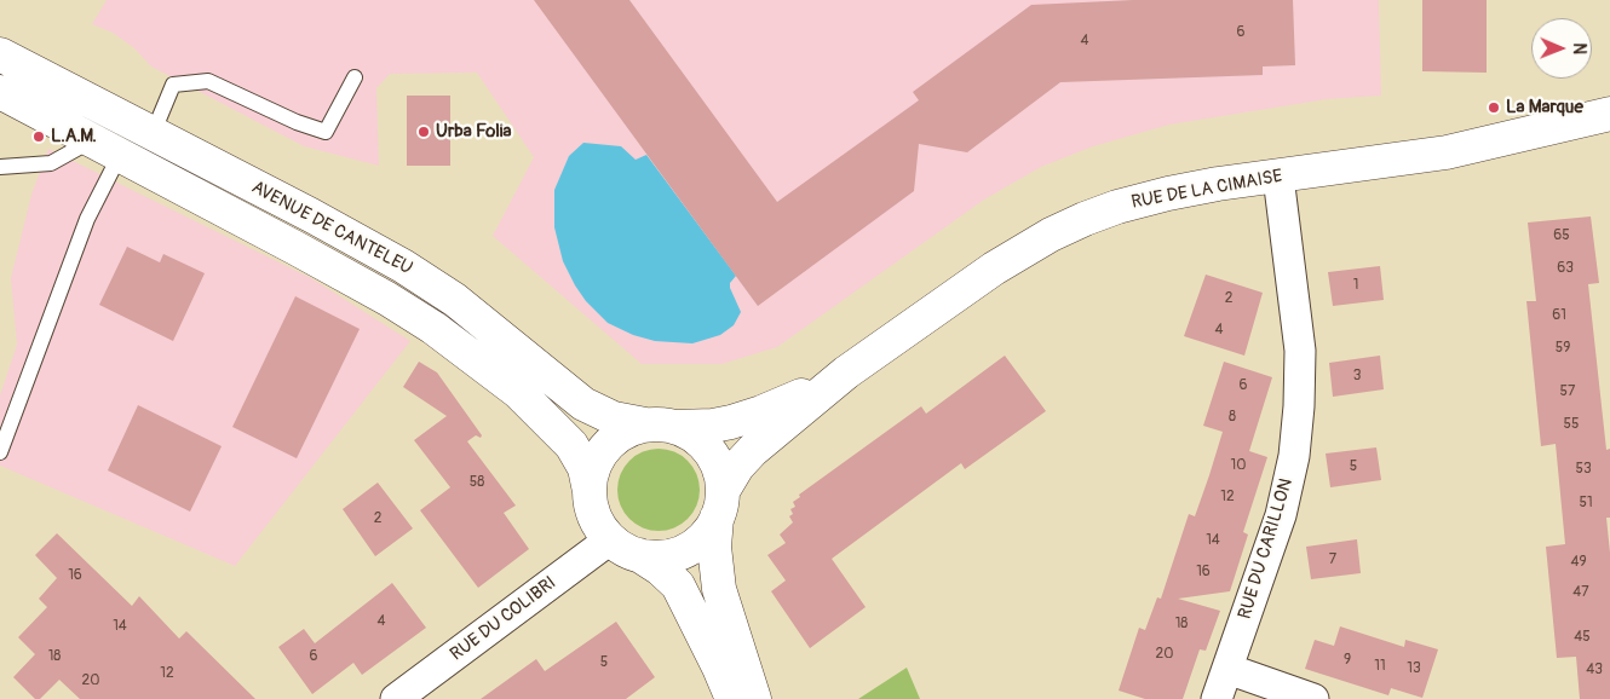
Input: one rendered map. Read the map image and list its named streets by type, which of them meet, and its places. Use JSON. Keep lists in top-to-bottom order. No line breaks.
{"streets":{"street":["RUE DE LA CIMAISE","AVENUE DE CANTELEU","RUE DU CARILLON","RUE DU COLIBRI"]},"crossings":[["RUE DE LA CIMAISE","AVENUE DE CANTELEU"],["RUE DE LA CIMAISE","RUE DU CARILLON"],["RUE DE LA CIMAISE","RUE DU COLIBRI"],["AVENUE DE CANTELEU","RUE DU COLIBRI"]],"places":["La Marque","Urba Folia","L.A.M."],"house_numbers":["6","4","65","63","1","2","61","4","59","3","6","57","8","55","10","5","53","58","12","51","2","14","7","49","16","16","47","4","18","14","45","20","18","6","9","5","11","13","43","12","20"],"north":"right"}
